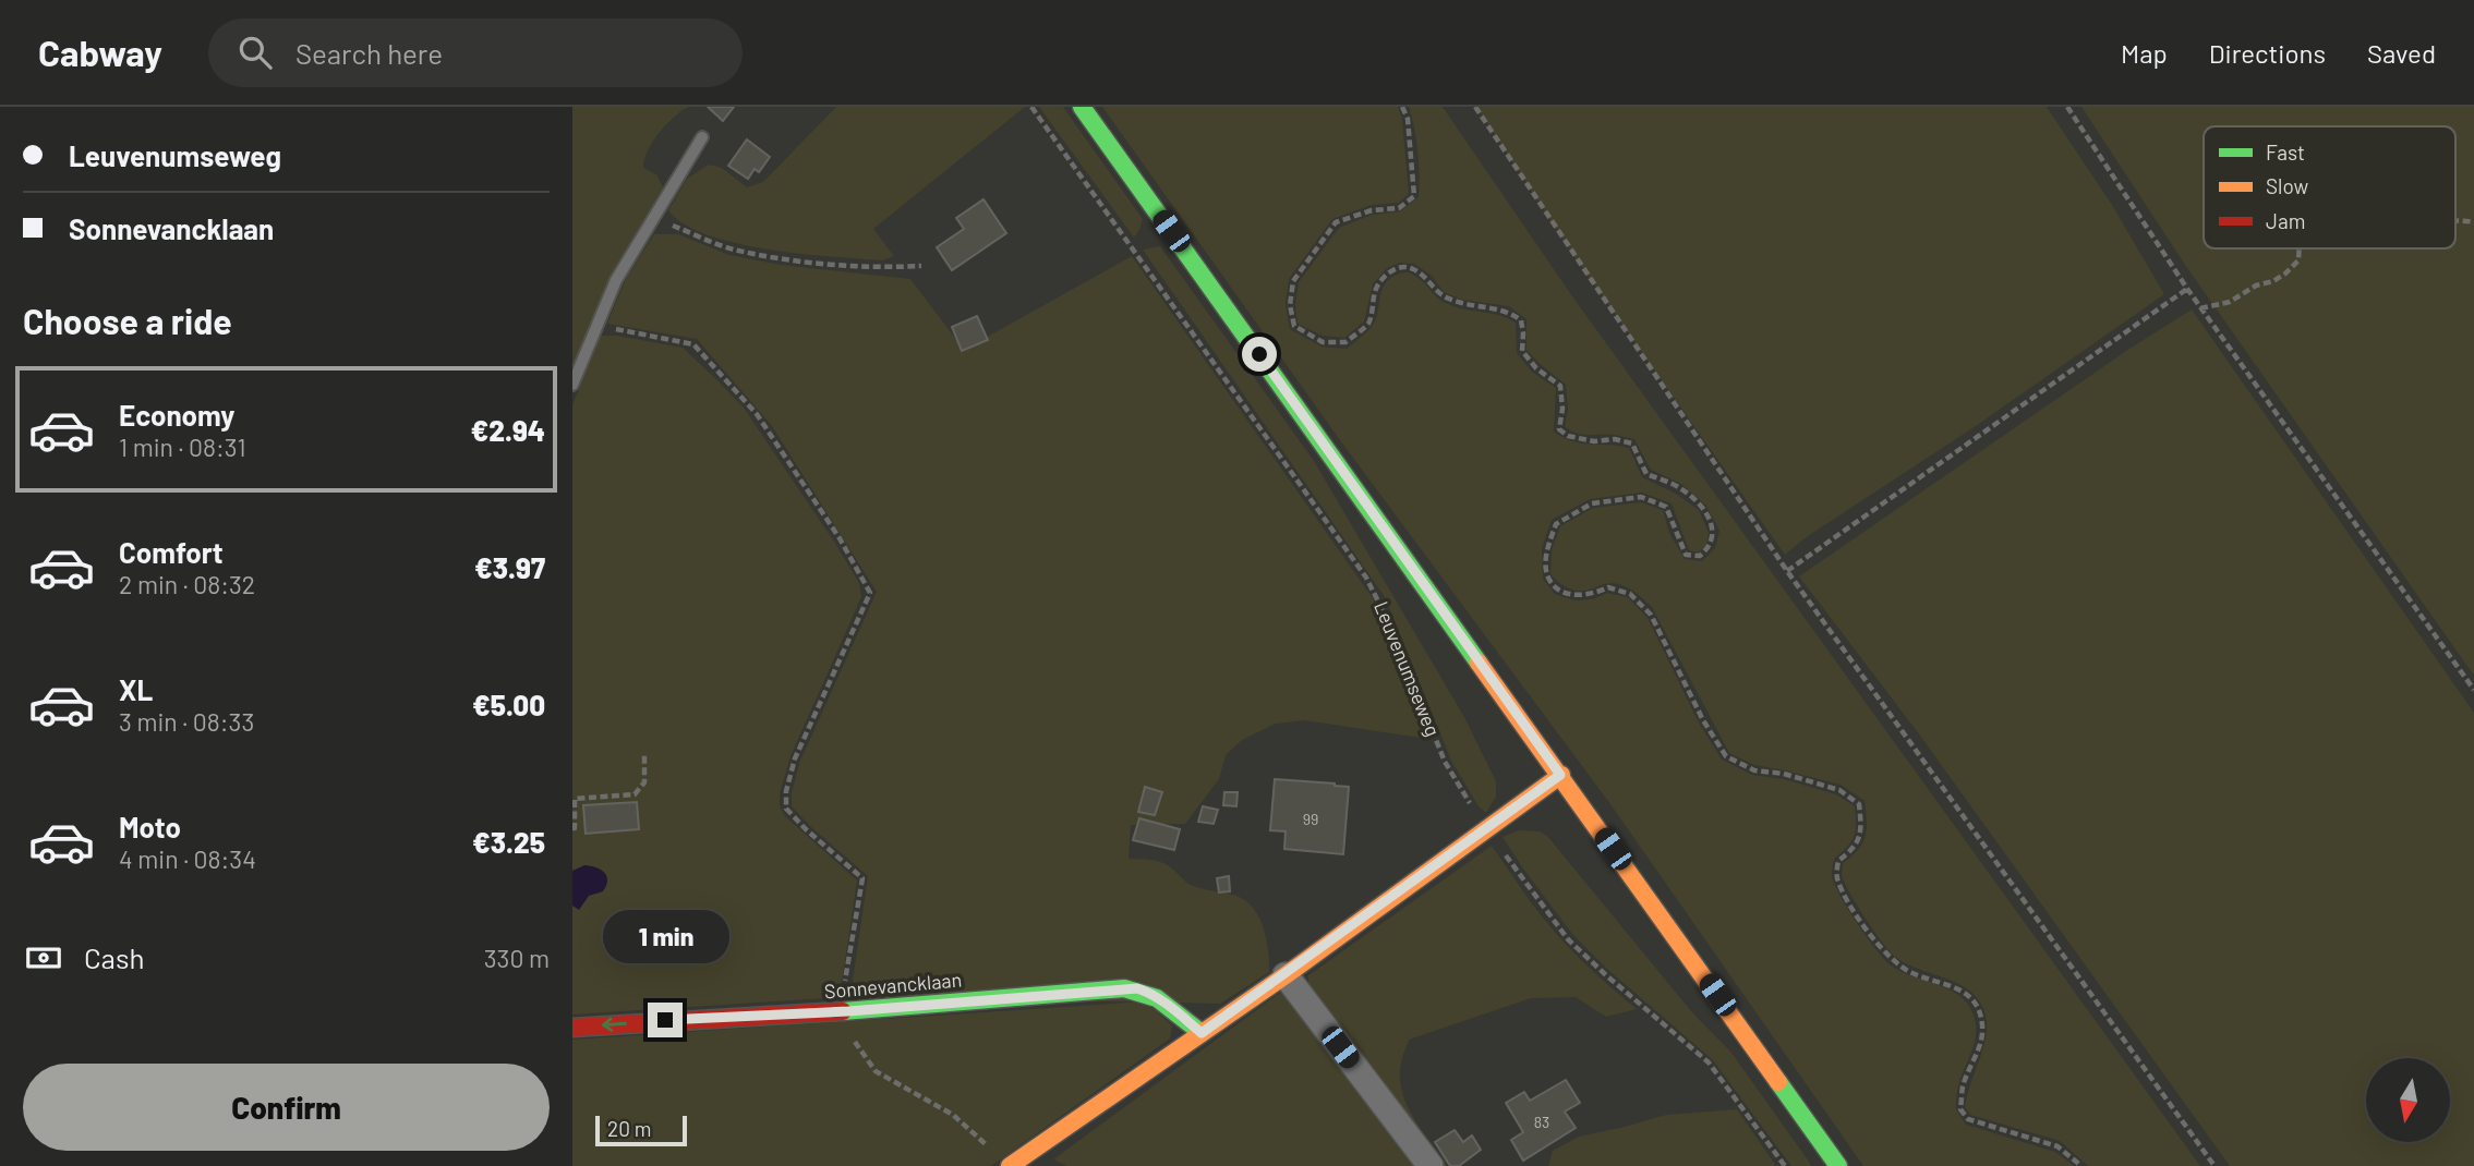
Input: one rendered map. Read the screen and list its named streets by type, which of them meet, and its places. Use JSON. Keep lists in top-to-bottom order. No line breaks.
{"streets":{"street":["Sonnevancklaan"],"path":["Leuvenumseweg"]},"one_way":["Sonnevancklaan"],"house_numbers":["99","83"],"legend":["Fast","Slow","Jam"],"scale_bar":"20 m","north":"bottom","page":{"header":"Cabway","search":"Search here","nav":["Map","Directions","Saved"],"banner":["Leuvenumseweg","Sonnevancklaan"],"heading":"Choose a ride","list":[{"name":"Economy","note":"1 min · 08:31","value":"€2.94"},{"name":"Comfort","note":"2 min · 08:32","value":"€3.97"},{"name":"XL","note":"3 min · 08:33","value":"€5.00"},{"name":"Moto","note":"4 min · 08:34","value":"€3.25"}],"bubble":"1 min","pay":["Cash","330 m"],"buttons":"Confirm","scale":"20 m"}}
